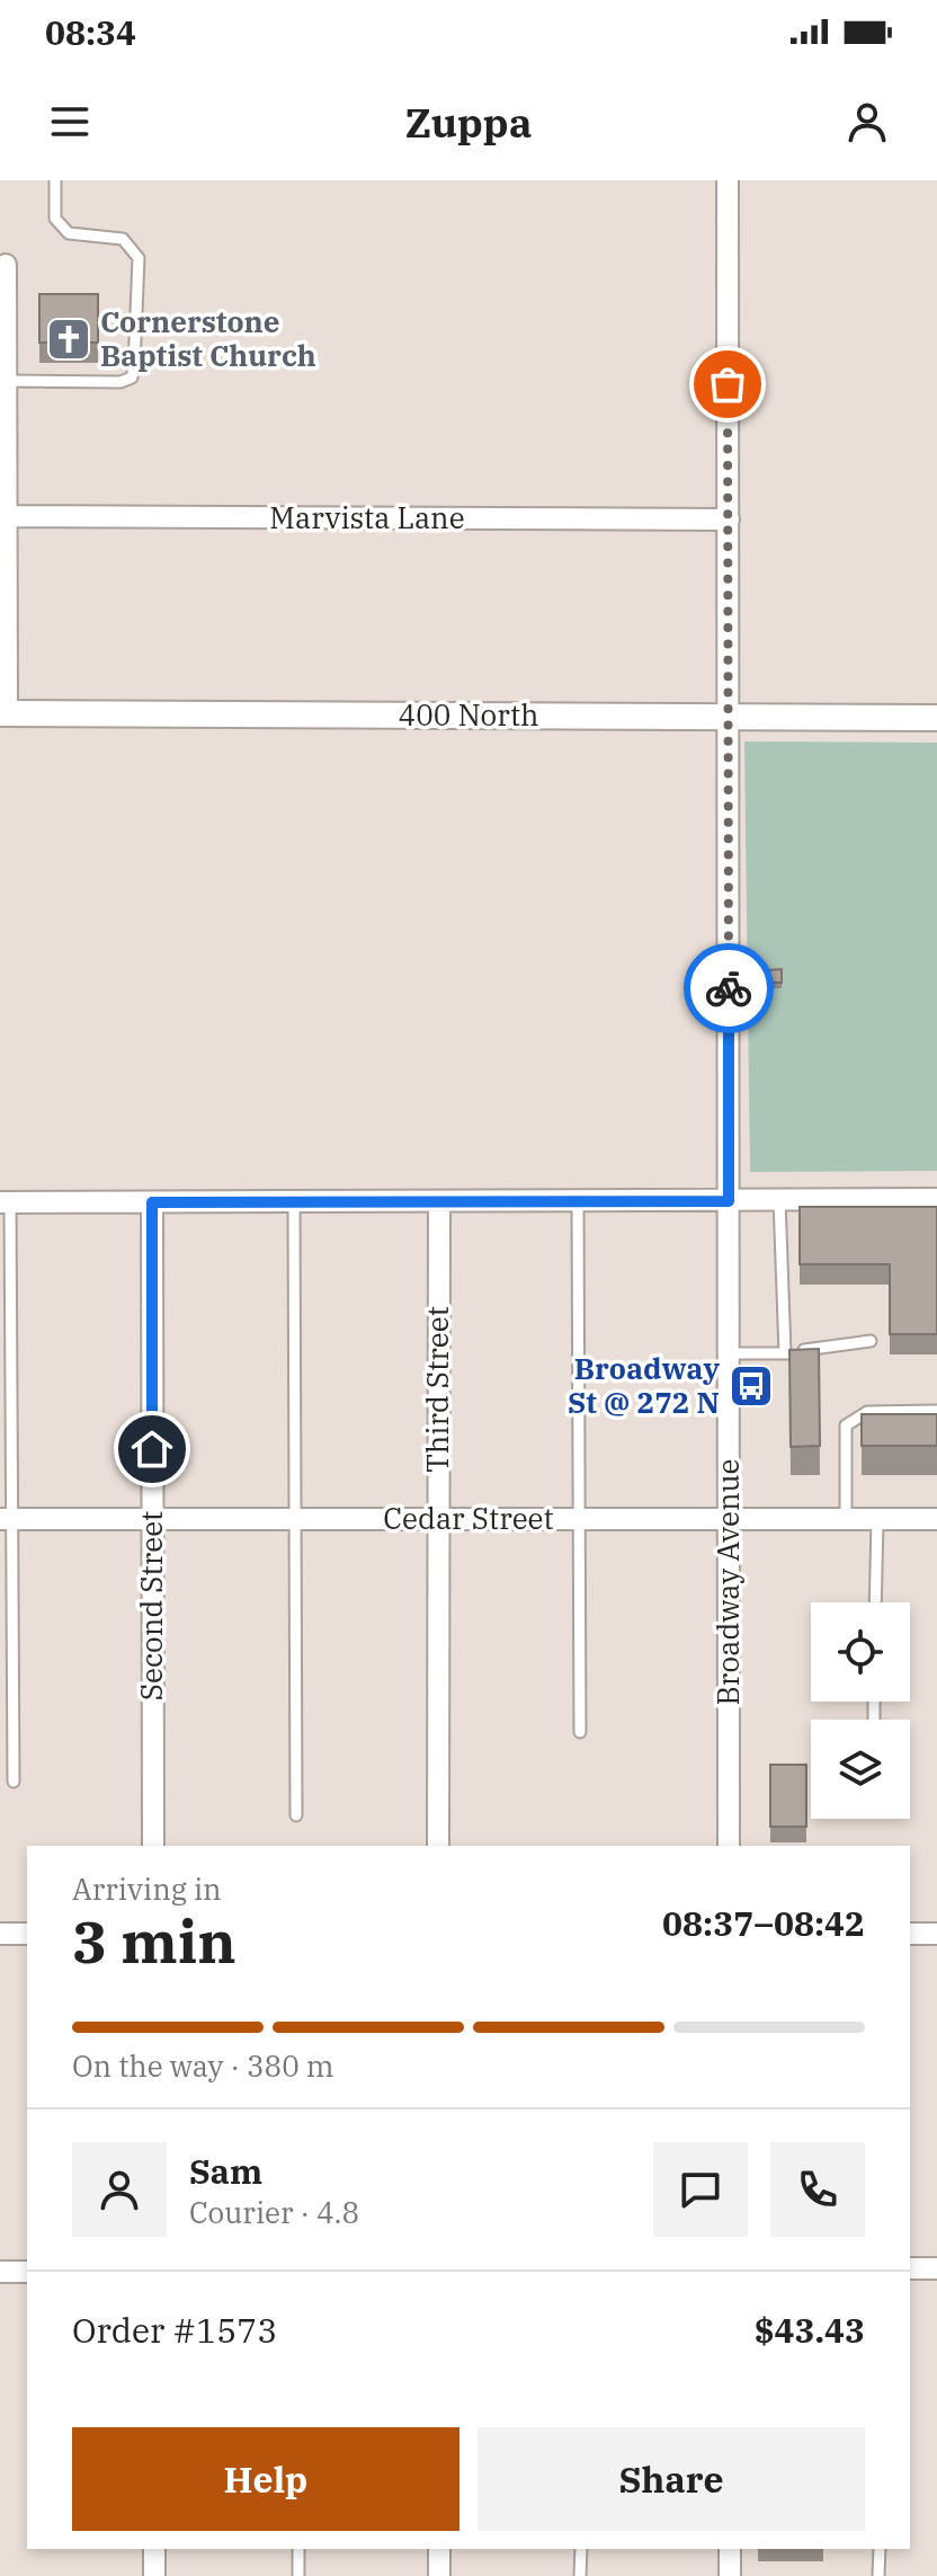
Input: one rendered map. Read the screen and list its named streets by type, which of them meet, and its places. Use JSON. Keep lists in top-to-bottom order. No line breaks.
{"streets":{"street":["Marvista Lane","400 North","Third Street","Cedar Street","Broadway Avenue","Second Street"]},"crossings":[["Marvista Lane","Broadway Avenue"],["400 North","Broadway Avenue"],["Third Street","Cedar Street"],["Cedar Street","Broadway Avenue"],["Cedar Street","Second Street"]],"places":{"church":["Cornerstone Baptist Church"],"bus stop":["Broadway St @ 272 N"]},"page":{"status":"08:34","header":"Zuppa","heading":["3 min","Arriving in","08:37–08:42"],"panel":["Sam","Courier · 4.8","Order #1573","$43.43"],"bar":"On the way · 380 m","buttons":["Help","Share"]}}
